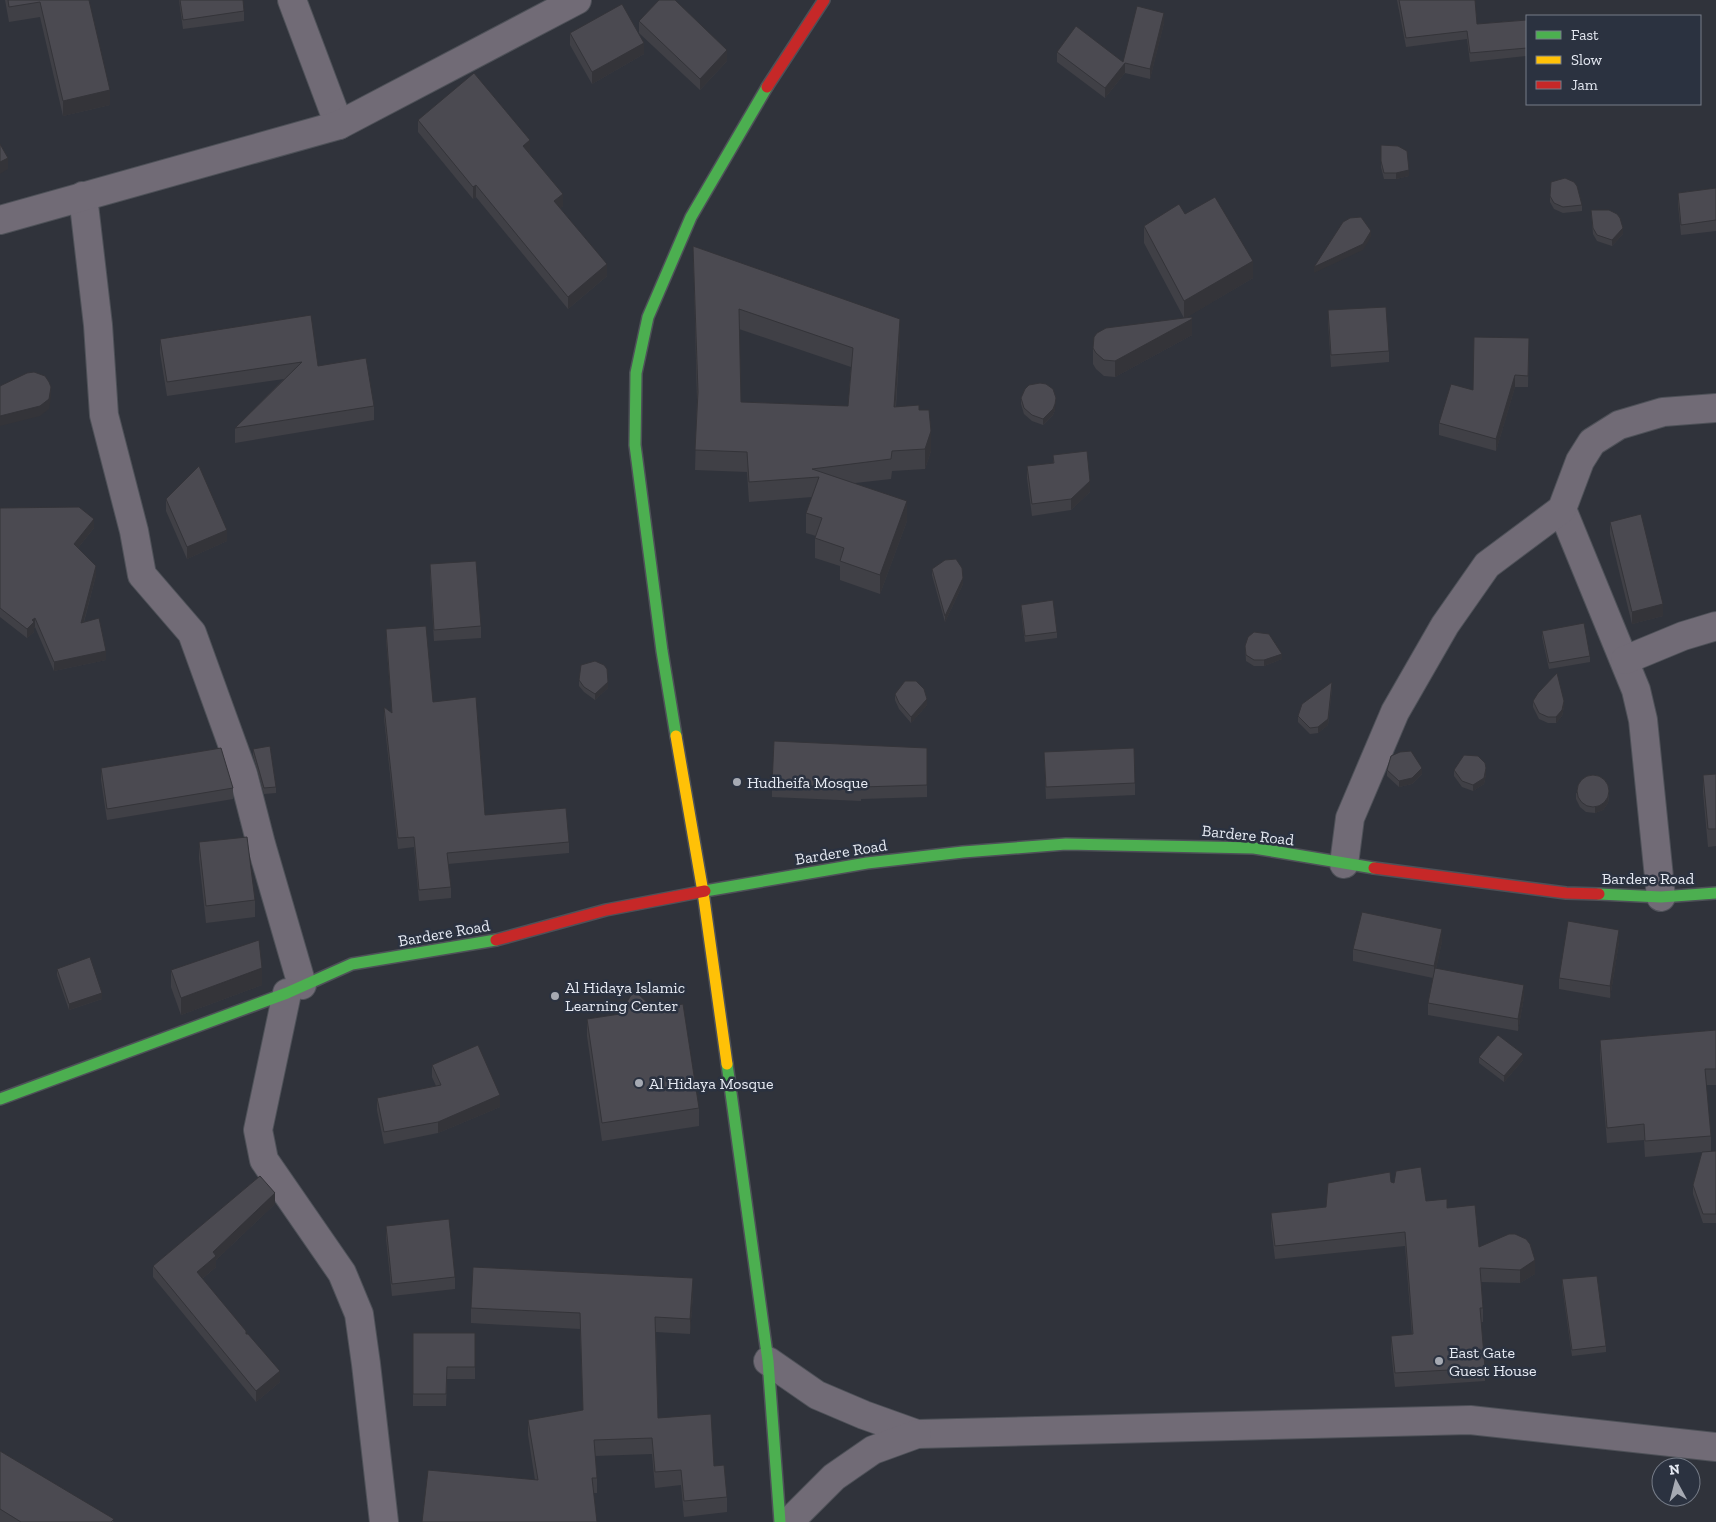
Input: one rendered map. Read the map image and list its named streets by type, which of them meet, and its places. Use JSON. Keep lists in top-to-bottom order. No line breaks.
{"streets":{"street":["Bardere Road"]},"places":["Hudheifa Mosque","Al Hidaya Islamic Learning Center","Al Hidaya Mosque","East Gate Guest House"],"legend":["Fast","Slow","Jam"],"north":"top"}
